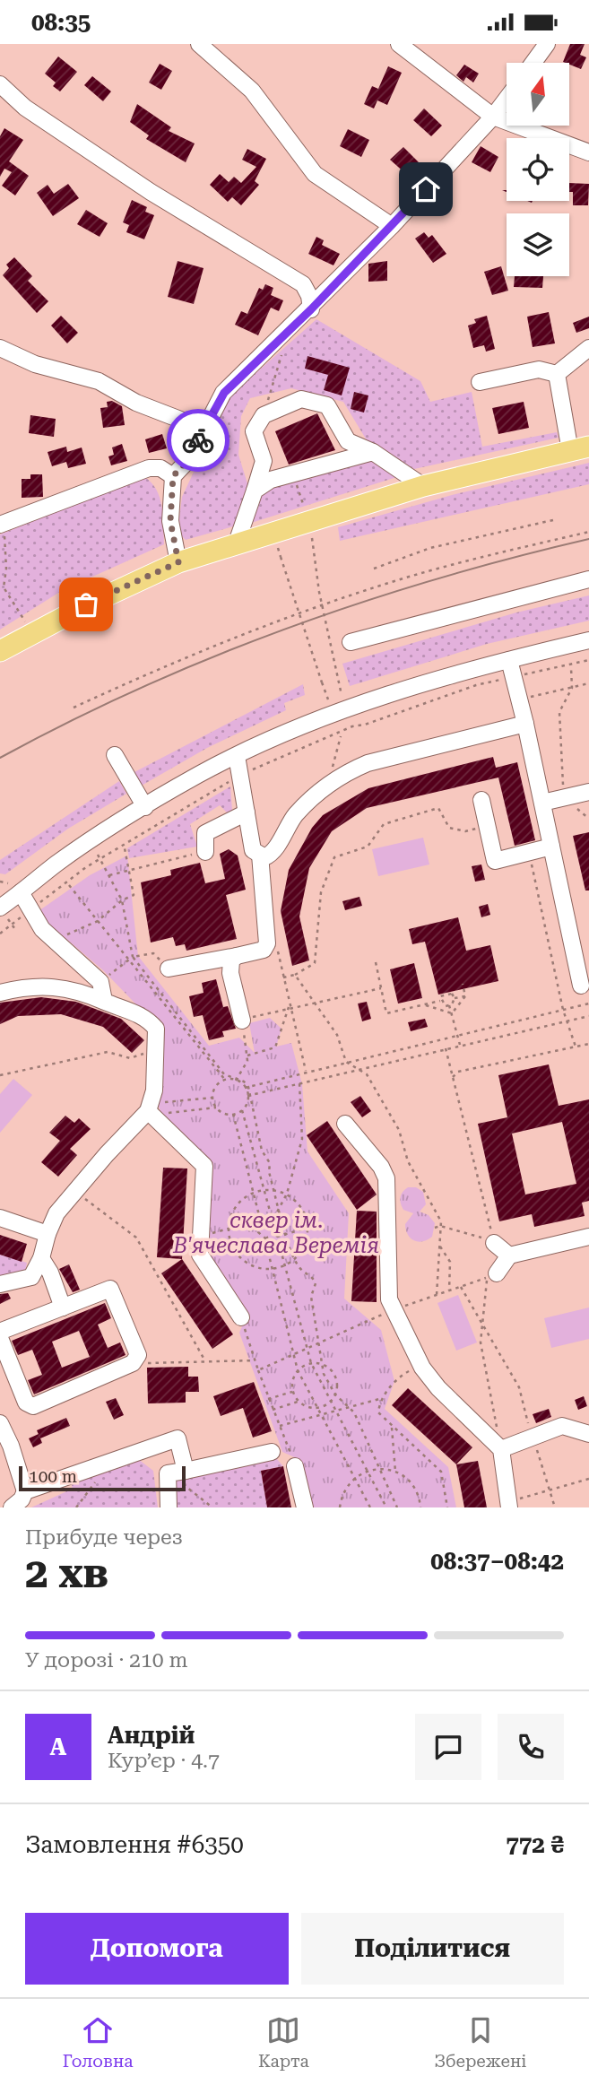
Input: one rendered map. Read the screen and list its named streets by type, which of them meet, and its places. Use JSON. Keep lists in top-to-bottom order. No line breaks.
{"parks":["сквер ім. В'ячеслава Веремія"],"scale_bar":"100 m","north":"top","page":{"status":"08:35","scale":"100 m","heading":["2 хв","Прибуде через","08:37–08:42"],"panel":["Андрій","Кур’єр · 4.7","Замовлення #6350","772 ₴"],"bar":"У дорозі · 210 m","round":"А","buttons":["Допомога","Поділитися"],"tabs":["Головна","Карта","Збережені"]}}
